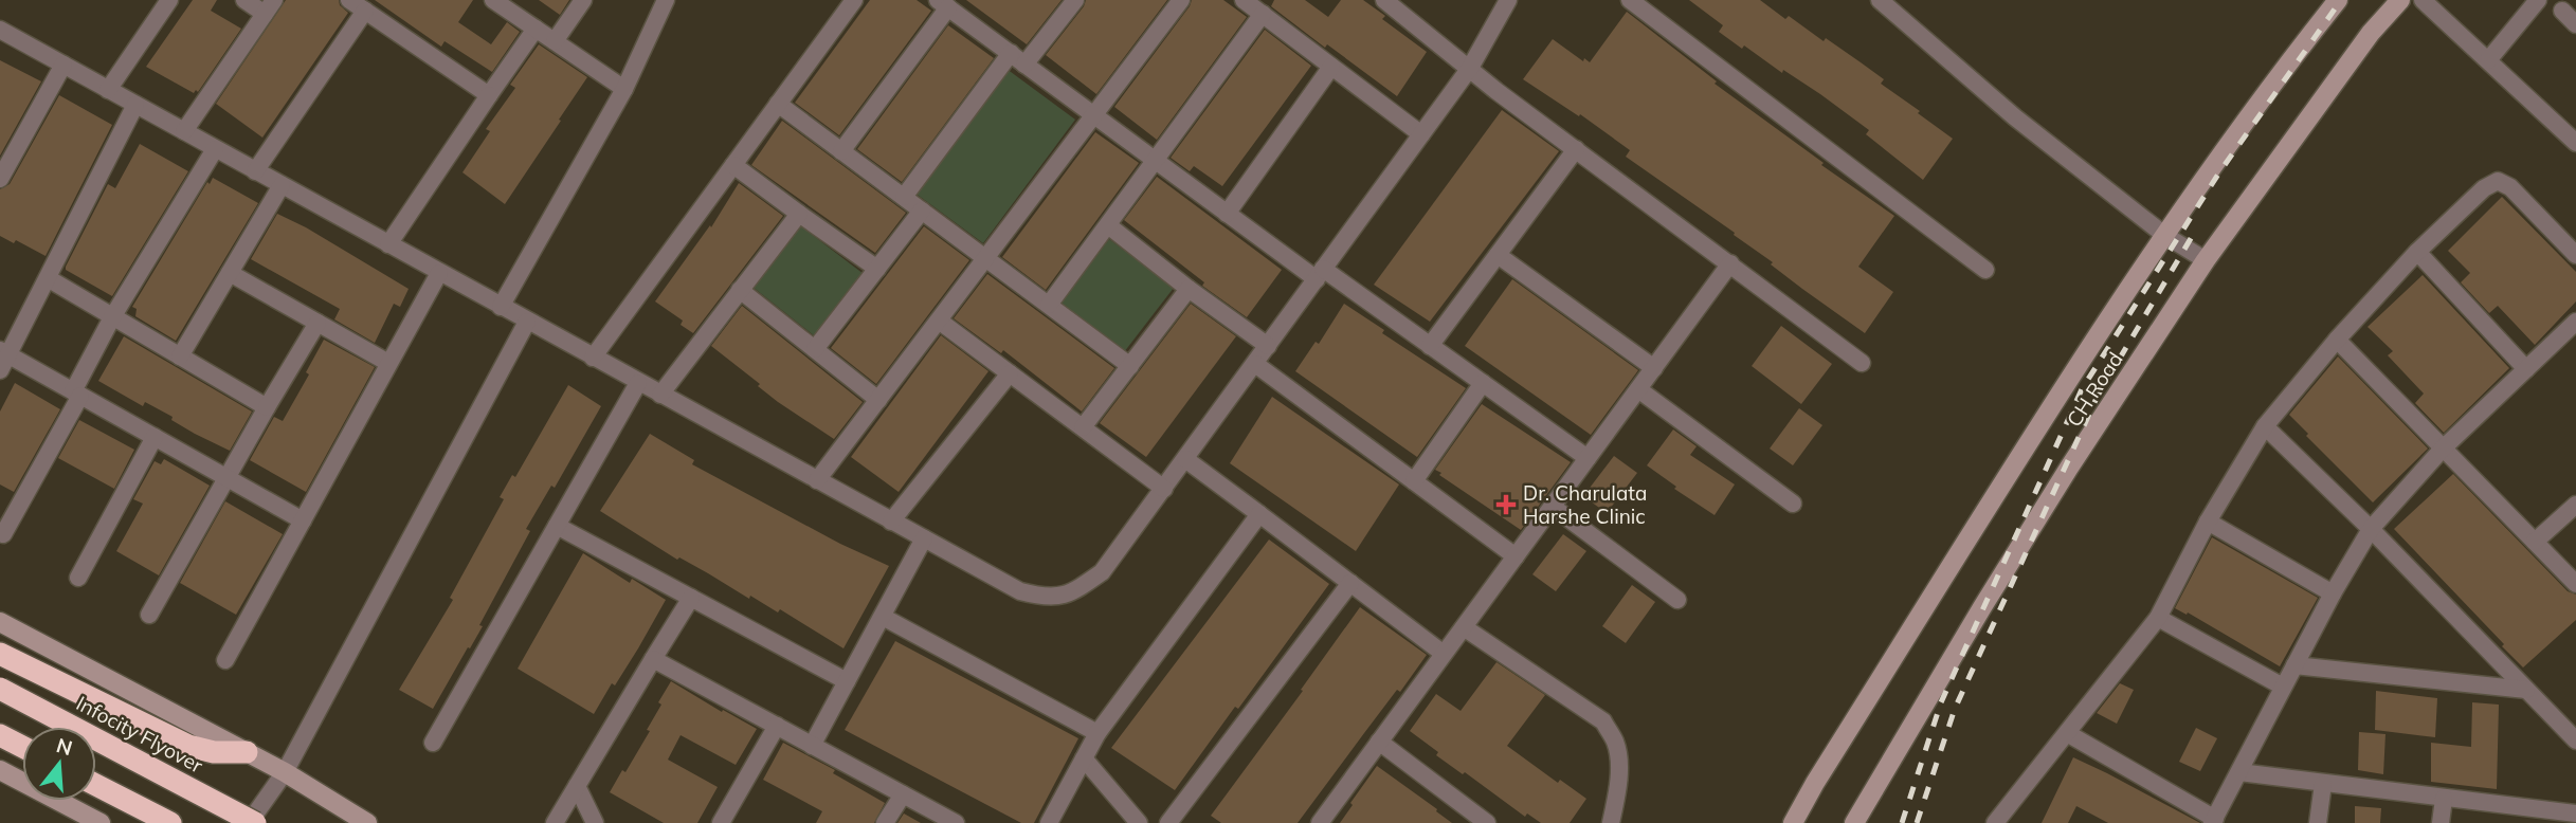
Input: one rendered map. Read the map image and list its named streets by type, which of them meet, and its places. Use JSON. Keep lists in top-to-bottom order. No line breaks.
{"streets":{"highway":["Infocity Flyover"],"street":["CH Road"]},"places":{"health":["Dr. Charulata Harshe Clinic"]},"north":"top"}
